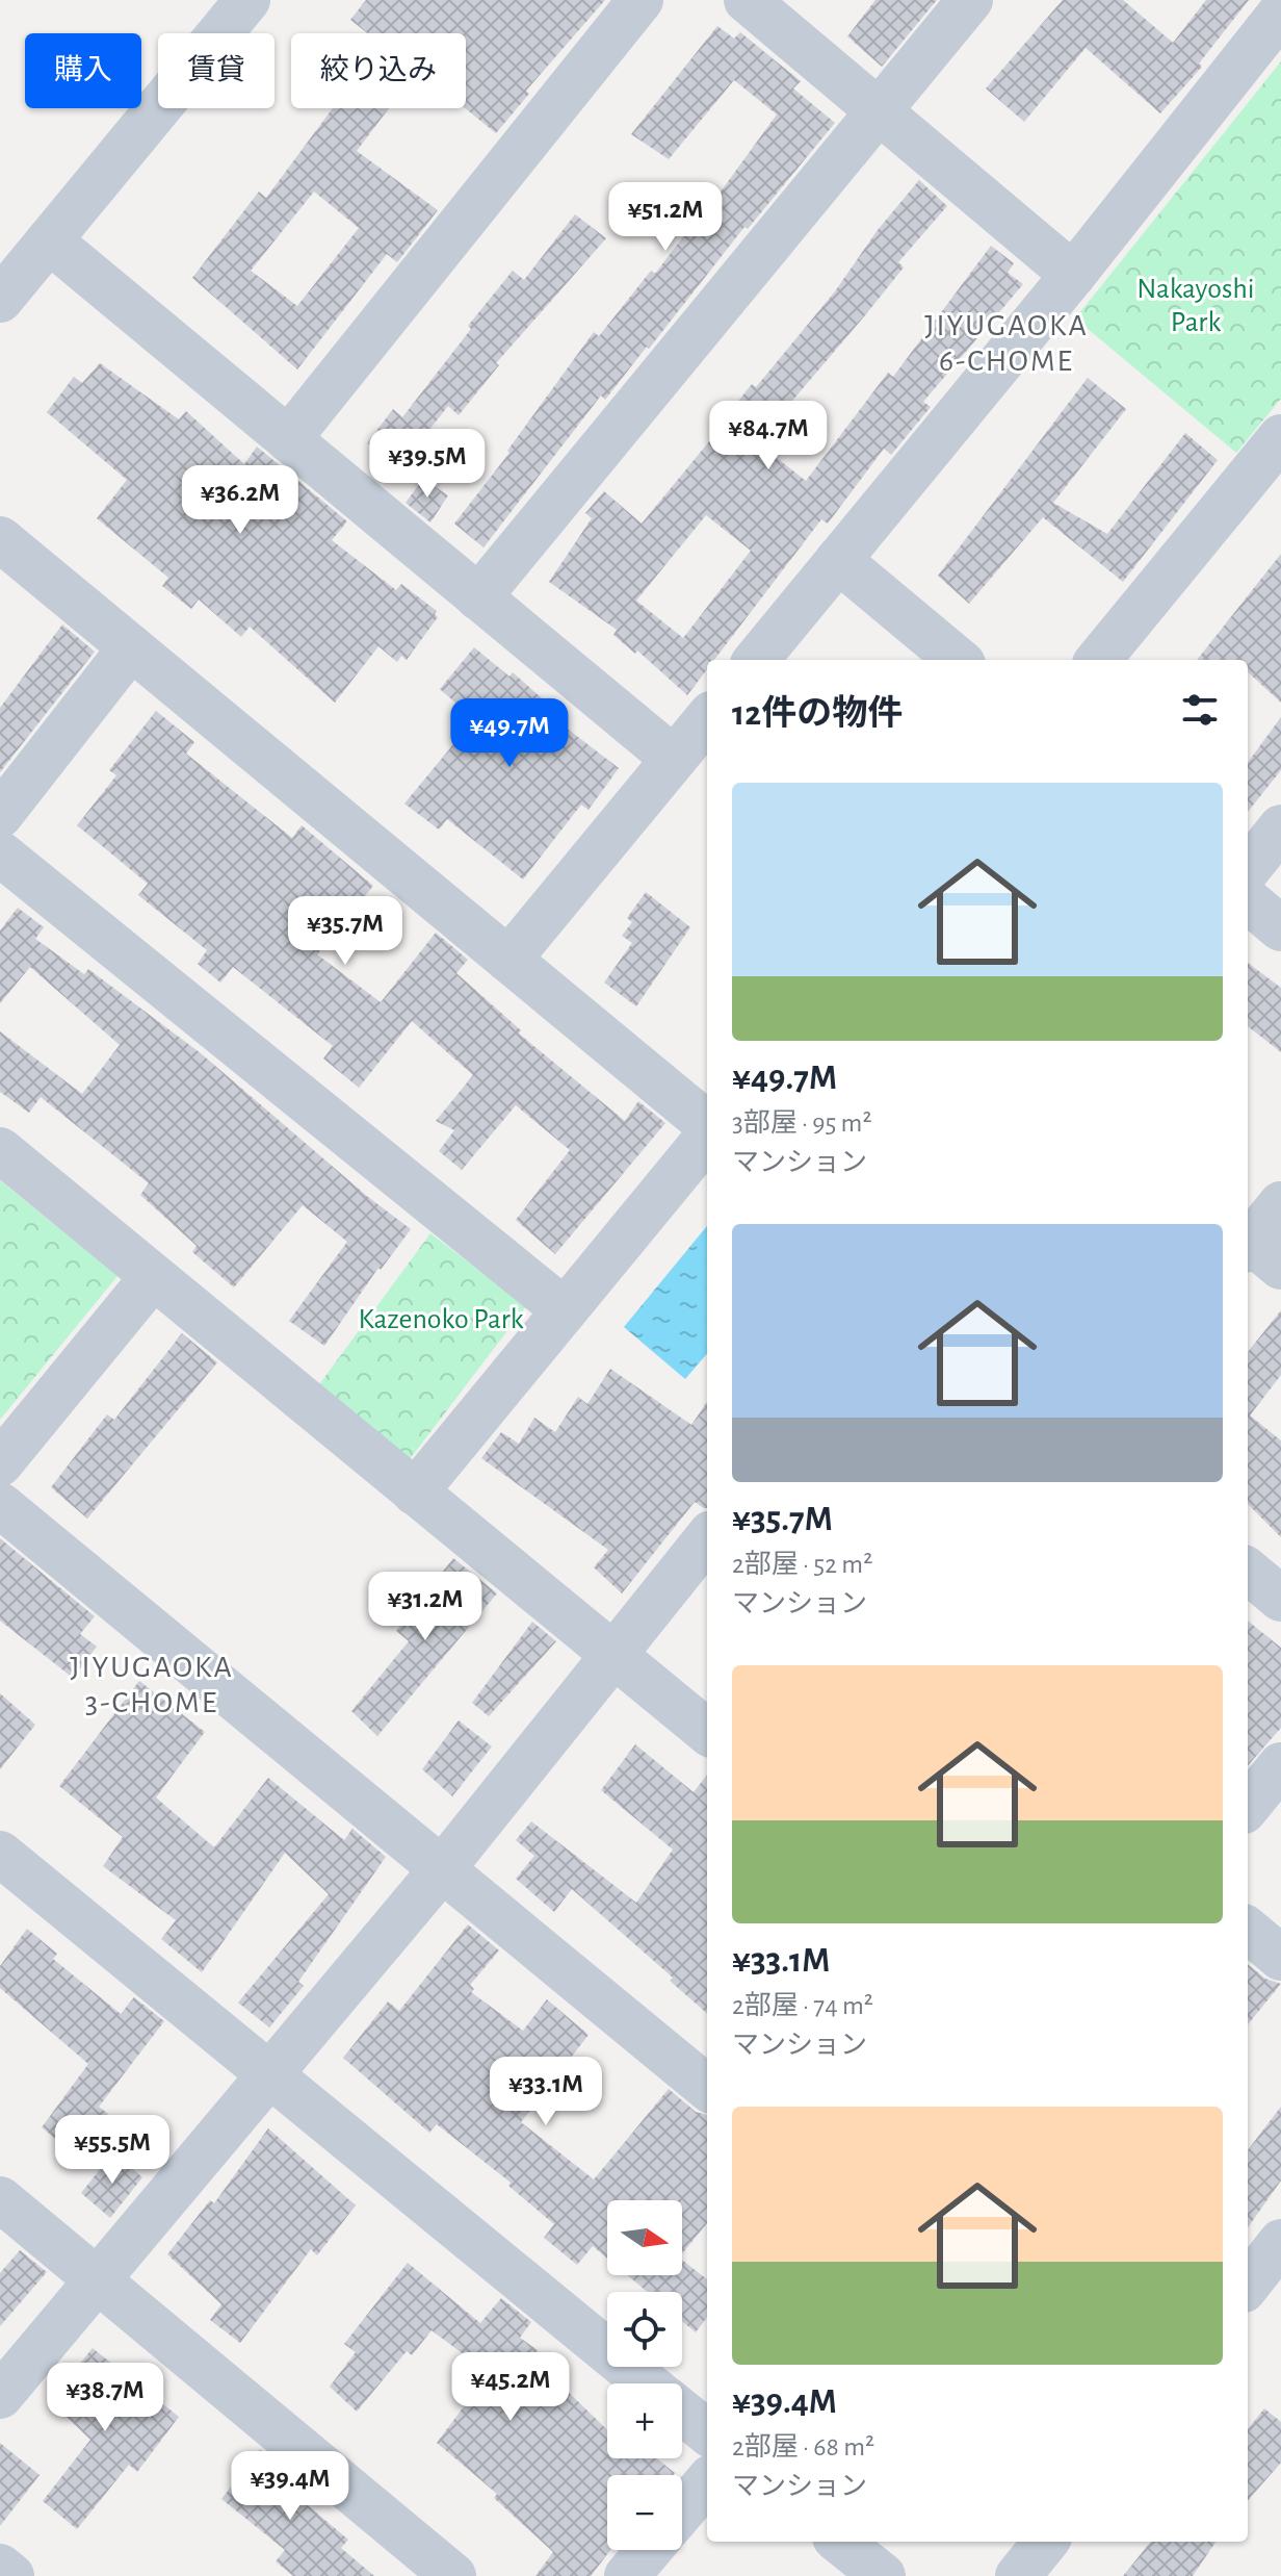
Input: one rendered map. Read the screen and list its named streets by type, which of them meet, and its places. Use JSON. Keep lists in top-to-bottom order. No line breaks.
{"districts":["JIYUGAOKA 6-CHOME","JIYUGAOKA 3-CHOME"],"parks":["Nakayoshi Park","Kazenoko Park"],"north":"right","page":{"chip":["購入","賃貸","絞り込み"],"price":["¥51.2M","¥84.7M","¥39.5M","¥36.2M","¥49.7M","¥35.7M","¥31.2M","¥33.1M","¥55.5M","¥45.2M","¥38.7M","¥39.4M"],"heading":"12件の物件","list":[{"name":"¥49.7M","note":"3部屋 · 95 m² · マンション"},{"name":"¥35.7M","note":"2部屋 · 52 m² · マンション"},{"name":"¥33.1M","note":"2部屋 · 74 m² · マンション"},{"name":"¥39.4M","note":"2部屋 · 68 m² · マンション"}],"map_buttons":["+","−"]}}
